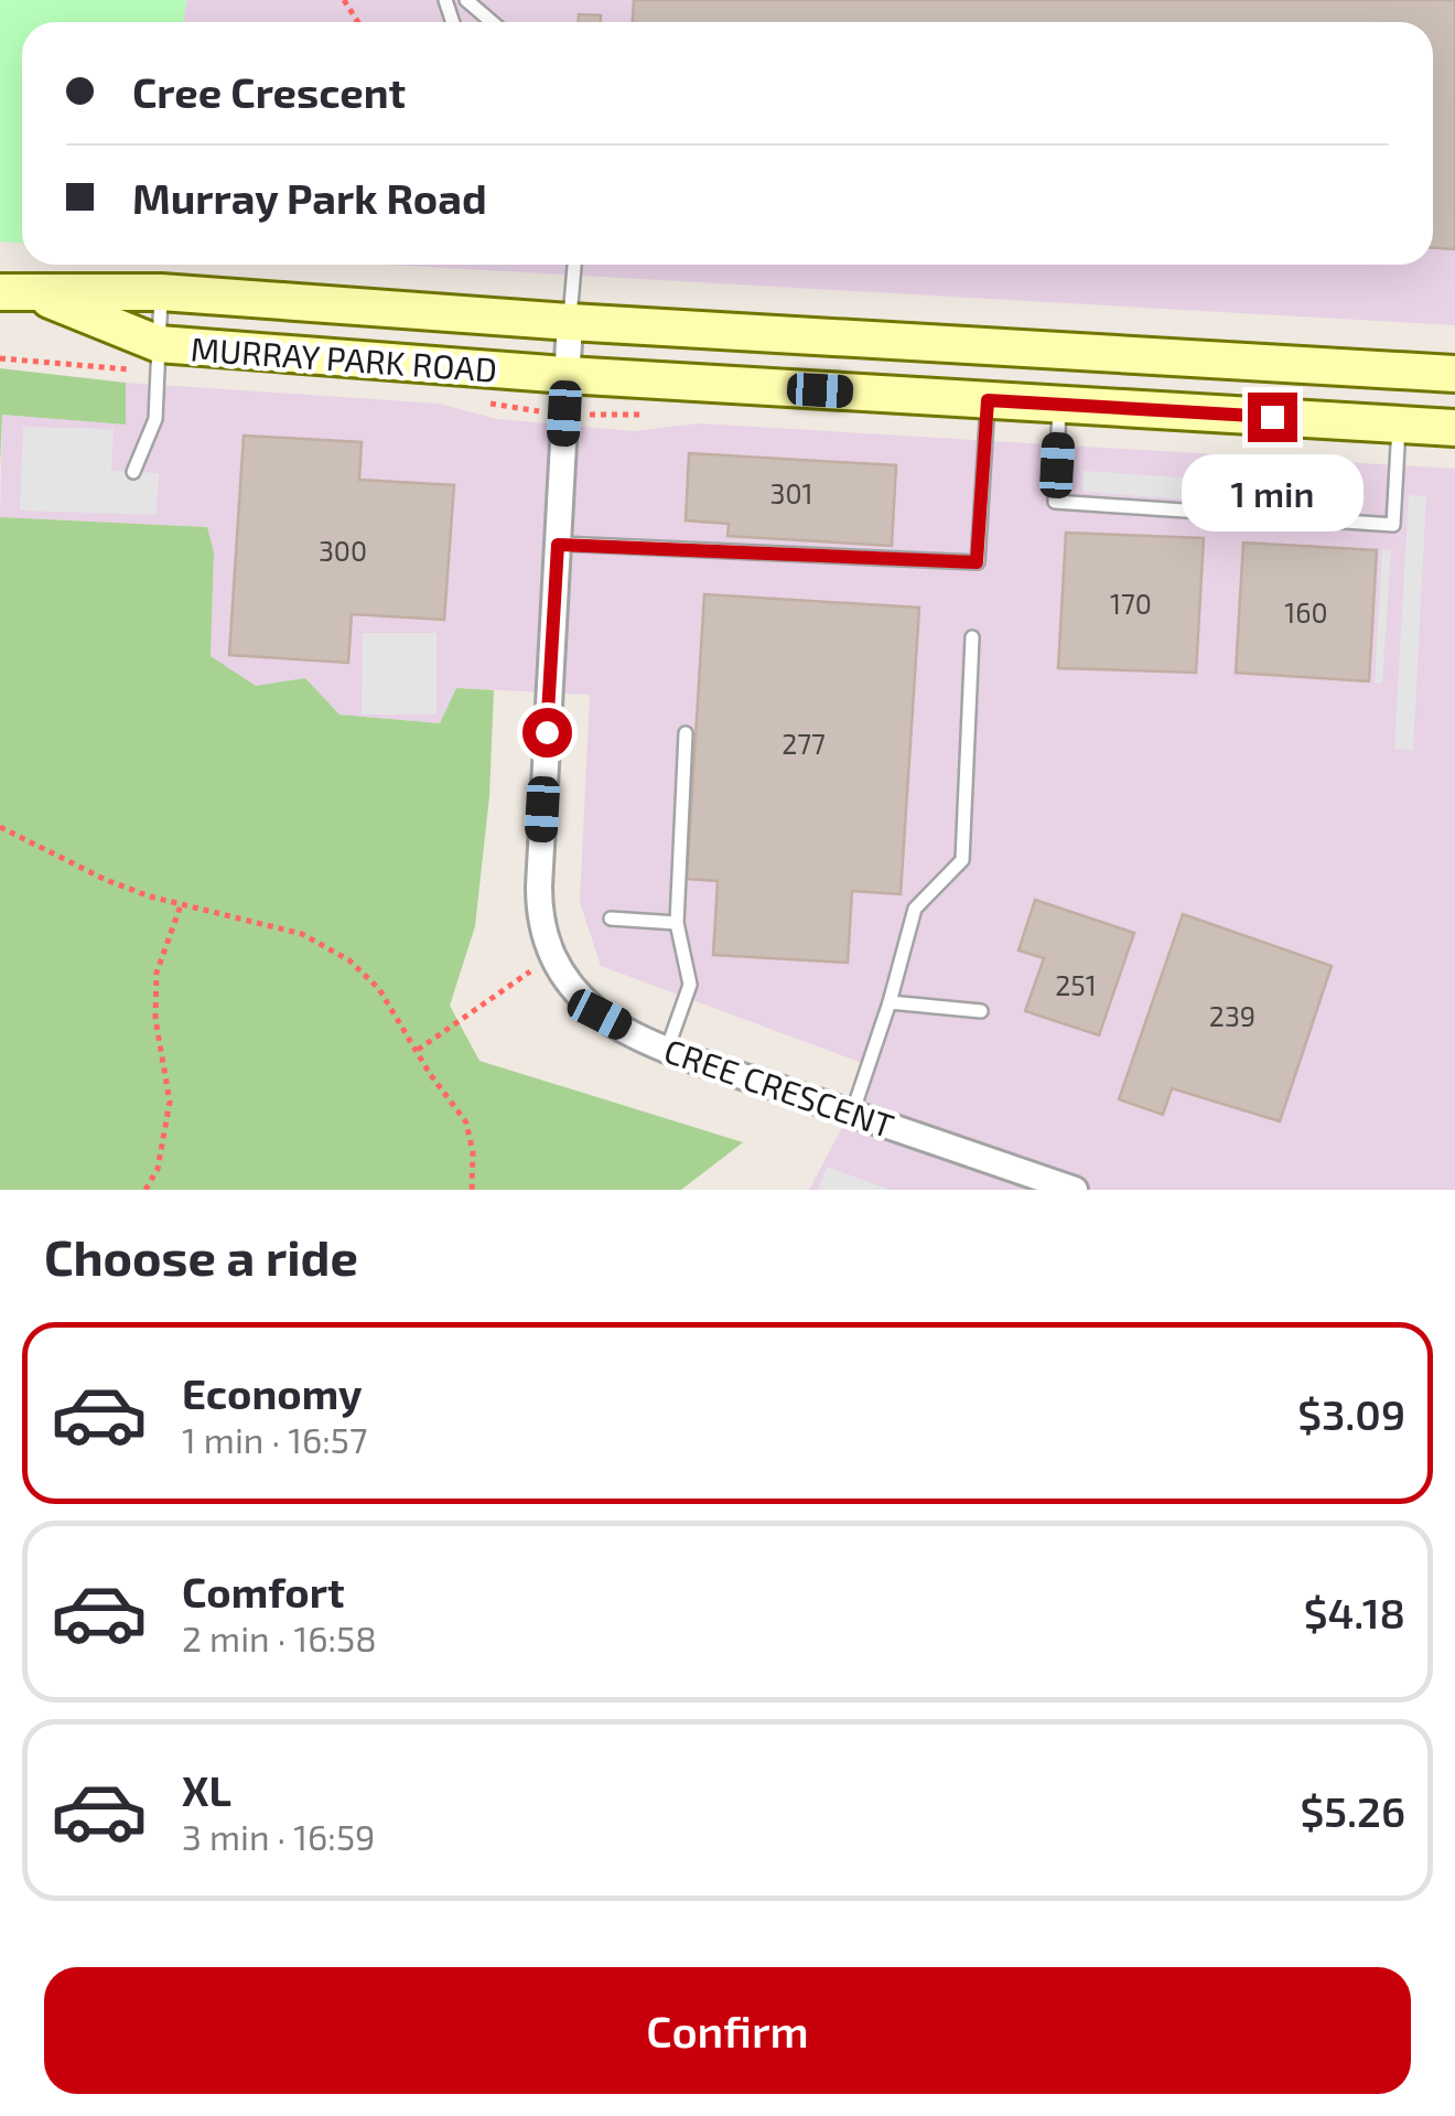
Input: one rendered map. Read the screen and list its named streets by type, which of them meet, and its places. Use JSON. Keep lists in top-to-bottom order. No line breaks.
{"streets":{"street":["MURRAY PARK ROAD","CREE CRESCENT"]},"crossings":[["MURRAY PARK ROAD","CREE CRESCENT"]],"house_numbers":["301","300","170","160","277","251","239"],"page":{"banner":["Cree Crescent","Murray Park Road"],"bubble":"1 min","heading":"Choose a ride","list":[{"name":"Economy","note":"1 min · 16:57","value":"$3.09"},{"name":"Comfort","note":"2 min · 16:58","value":"$4.18"},{"name":"XL","note":"3 min · 16:59","value":"$5.26"}],"buttons":"Confirm"}}
